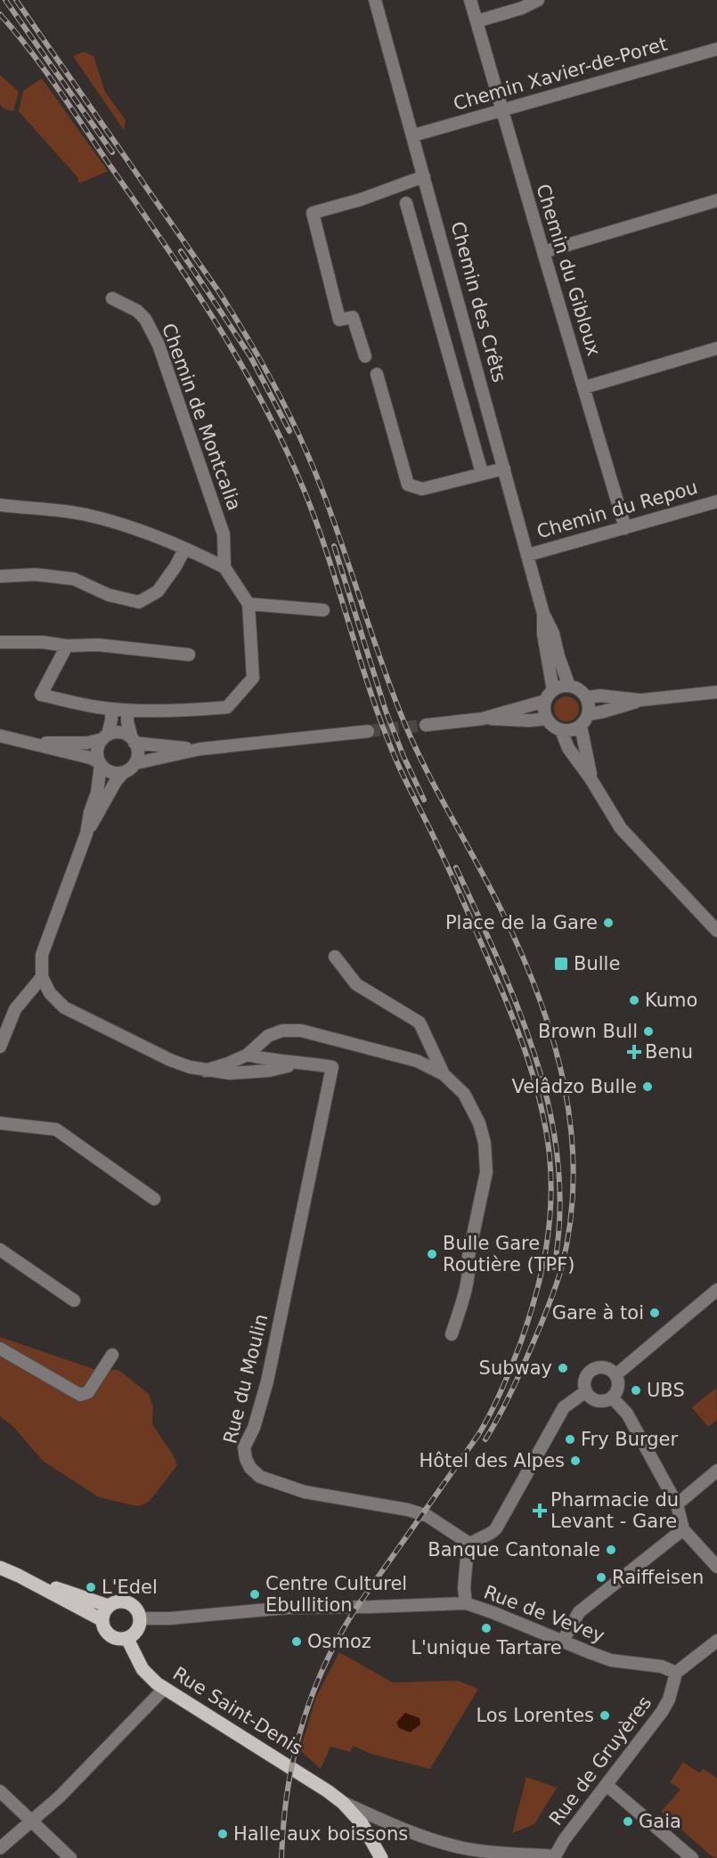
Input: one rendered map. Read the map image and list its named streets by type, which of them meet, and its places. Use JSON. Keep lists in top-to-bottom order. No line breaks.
{"streets":{"main road":["Rue Saint-Denis"],"street":["Chemin Xavier-de-Poret","Chemin du Gibloux","Chemin des Crêts","Chemin de Montcalia","Chemin du Repou","Rue du Moulin","Rue de Vevey","Rue de Gruyères"]},"crossings":[["Chemin Xavier-de-Poret","Chemin du Gibloux"],["Chemin Xavier-de-Poret","Chemin des Crêts"],["Chemin du Gibloux","Chemin du Repou"],["Chemin des Crêts","Chemin du Repou"],["Rue de Vevey","Rue Saint-Denis"],["Rue de Vevey","Rue de Gruyères"],["Rue Saint-Denis","Rue de Gruyères"]],"places":{"other":["Place de la Gare","Kumo","Brown Bull","Velâdzo Bulle","Bulle Gare Routière (TPF)","Gare à toi","Subway","UBS","Fry Burger","Hôtel des Alpes","Banque Cantonale","Raiffeisen","L'Edel","Centre Culturel Ebullition","L'unique Tartare","Osmoz","Los Lorentes","Gaia","Halle aux boissons"],"transit":["Bulle"],"health":["Benu","Pharmacie du Levant - Gare"]}}
